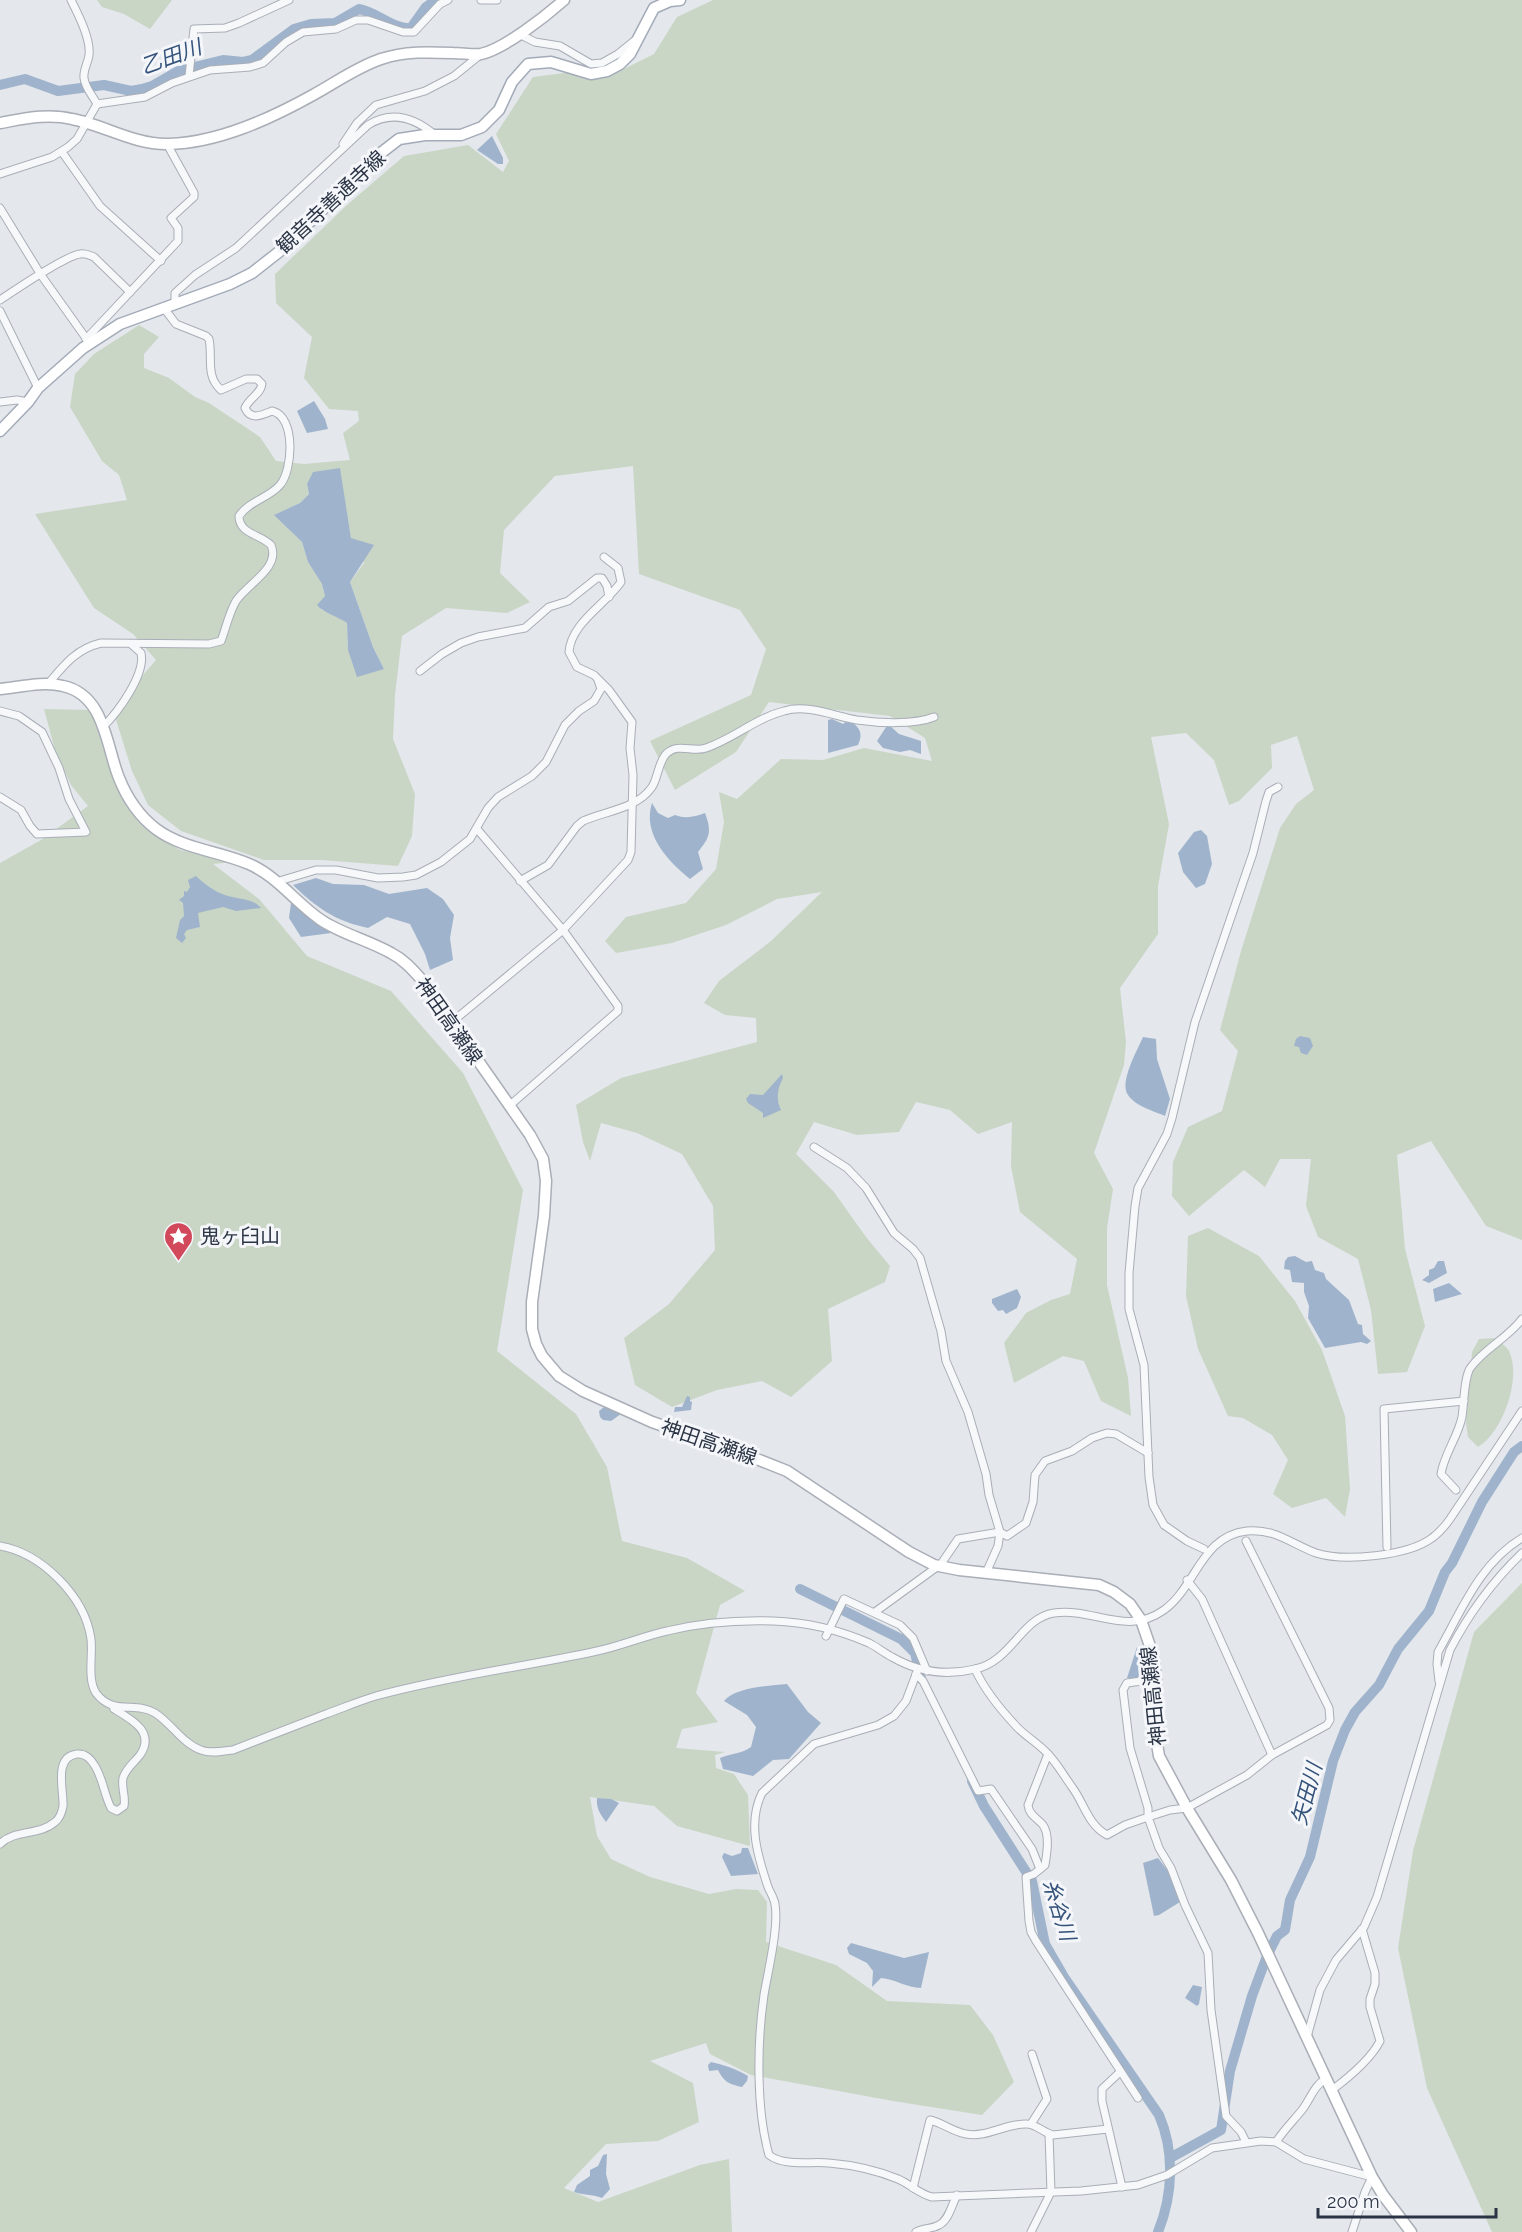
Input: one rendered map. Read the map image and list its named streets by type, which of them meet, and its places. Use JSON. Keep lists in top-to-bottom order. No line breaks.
{"streets":{"main road":["観音寺善通寺線","神田高瀬線"]},"water":["乙田川","矢田川","糸谷川"],"places":{"place":["鬼ヶ臼山"]},"scale_bar":"200 m"}
